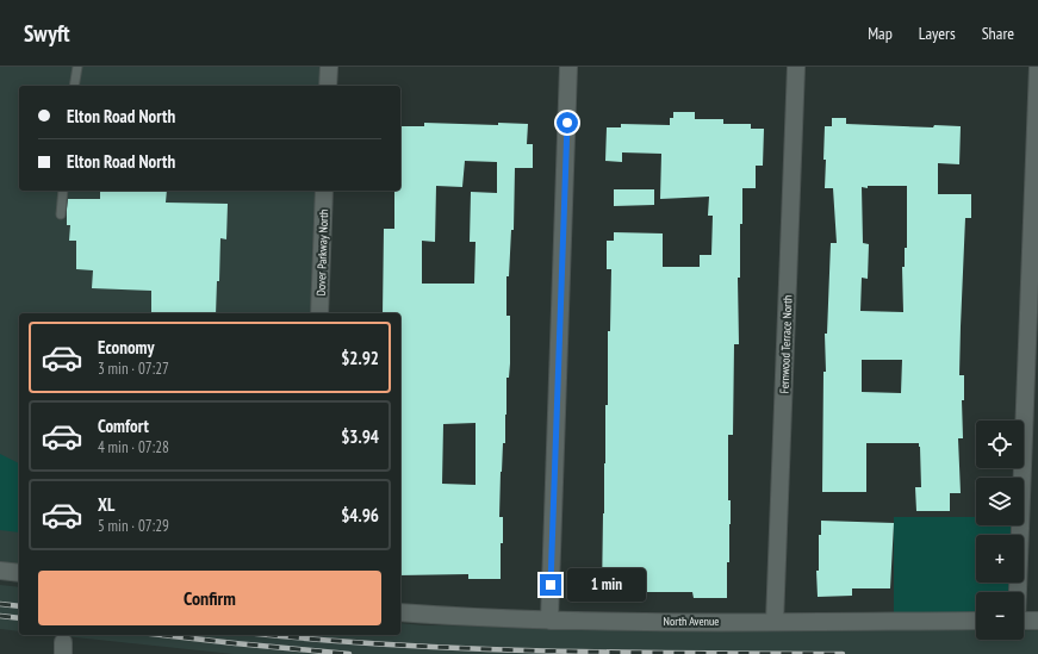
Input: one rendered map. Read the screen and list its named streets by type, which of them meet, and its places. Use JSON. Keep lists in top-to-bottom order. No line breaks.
{"streets":{"street":["Dover Parkway North","Fernwood Terrace North","North Avenue"]},"crossings":[["Fernwood Terrace North","North Avenue"]],"page":{"header":"Swyft","nav":["Map","Layers","Share"],"banner":["Elton Road North","Elton Road North"],"list":[{"name":"Economy","note":"3 min · 07:27","value":"$2.92"},{"name":"Comfort","note":"4 min · 07:28","value":"$3.94"},{"name":"XL","note":"5 min · 07:29","value":"$4.96"}],"map_buttons":["+","−"],"buttons":"Confirm","bubble":"1 min"}}
